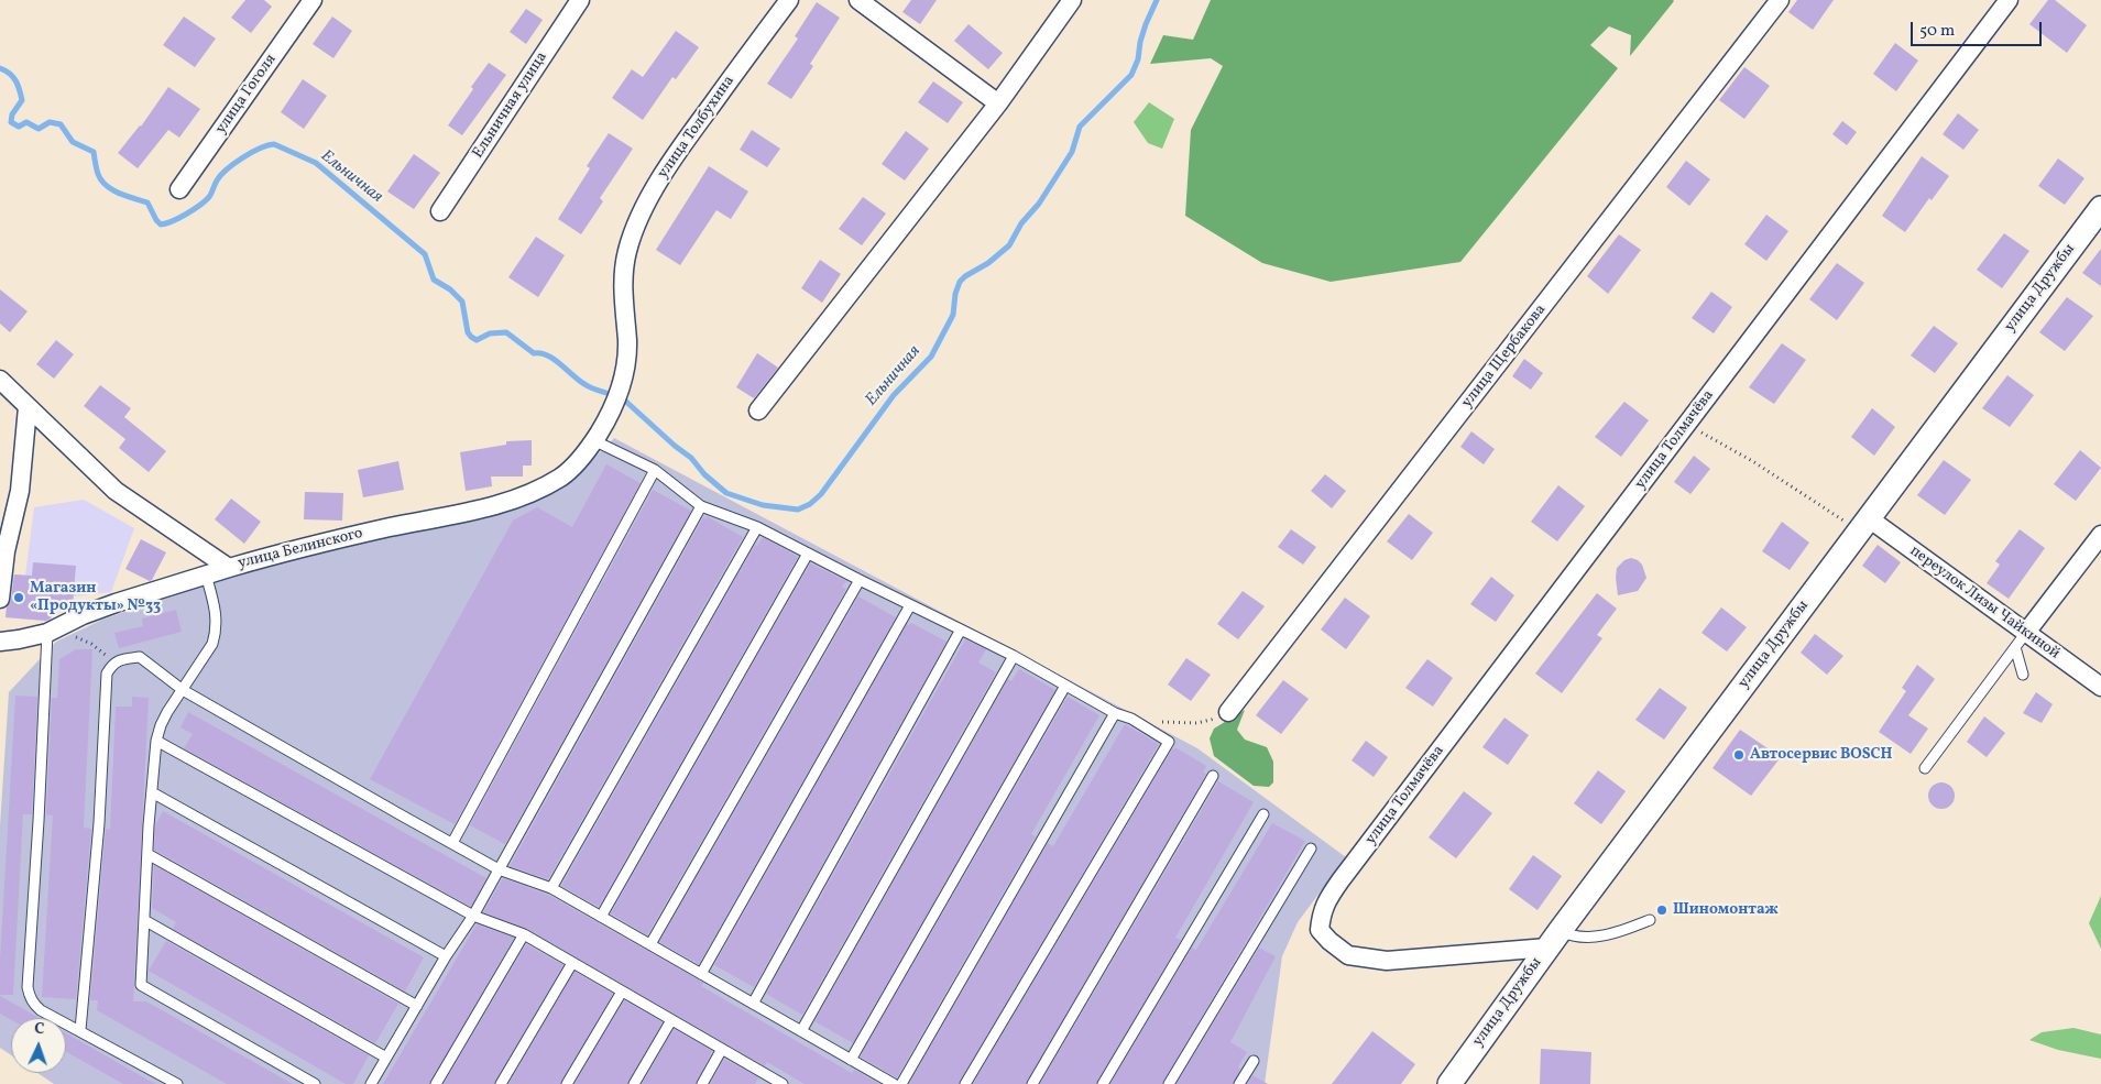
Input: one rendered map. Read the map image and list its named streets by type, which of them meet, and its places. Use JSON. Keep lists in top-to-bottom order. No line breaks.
{"streets":{"street":["улица Гоголя","Ельничная улица","улица Толбухина","улица Дружбы","улица Щербакова","улица Толмачёва","улица Белинского","переулок Лизы Чайкиной"]},"crossings":[["улица Толбухина","улица Белинского"],["улица Дружбы","улица Толмачёва"],["улица Дружбы","переулок Лизы Чайкиной"]],"water":["Ельничная"],"places":["Магазин «Продукты» №33","Автосервис BOSCH","Шиномонтаж"],"scale_bar":"50 m","north":"top"}
